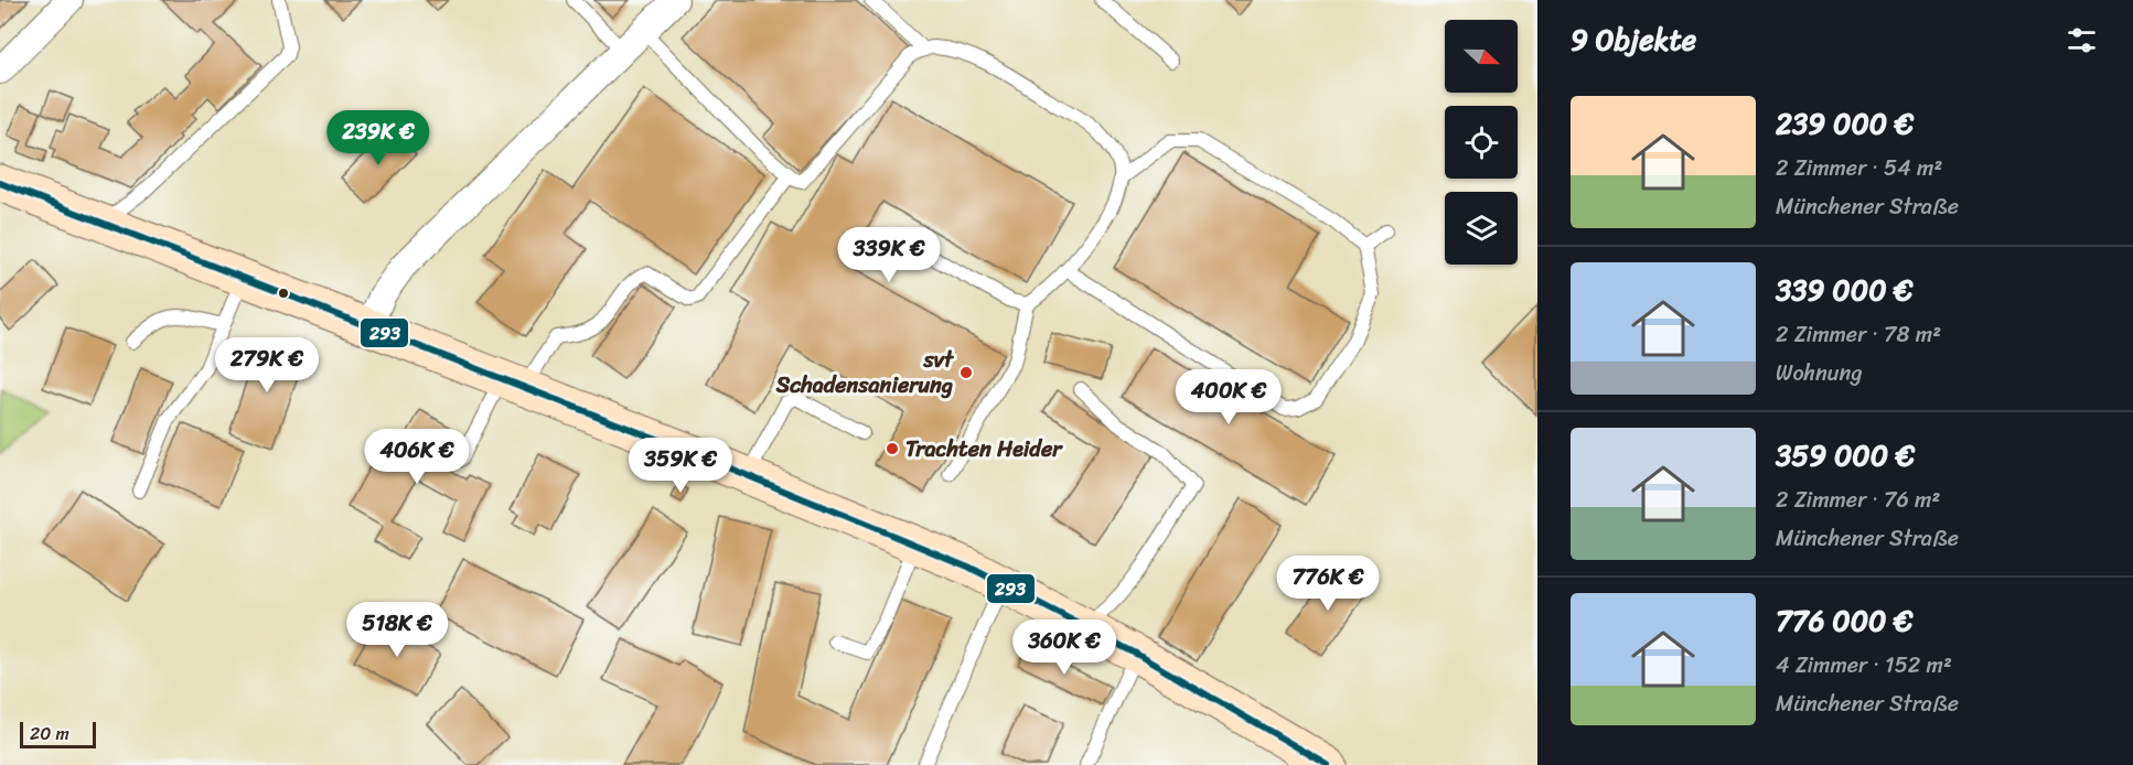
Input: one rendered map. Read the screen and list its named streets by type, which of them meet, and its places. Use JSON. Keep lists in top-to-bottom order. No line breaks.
{"places":["svt Schadensanierung","Trachten Heider"],"lines":["transit line 293"],"scale_bar":"20 m","north":"right","page":{"heading":"9 Objekte","list":[{"name":"239 000 €","note":"2 Zimmer · 54 m² · Münchener Straße"},{"name":"339 000 €","note":"2 Zimmer · 78 m² · Wohnung"},{"name":"359 000 €","note":"2 Zimmer · 76 m² · Münchener Straße"},{"name":"776 000 €","note":"4 Zimmer · 152 m² · Münchener Straße"}],"price":["239K €","339K €","279K €","400K €","406K €","359K €","776K €","518K €","360K €"],"scale":"20 m"}}
